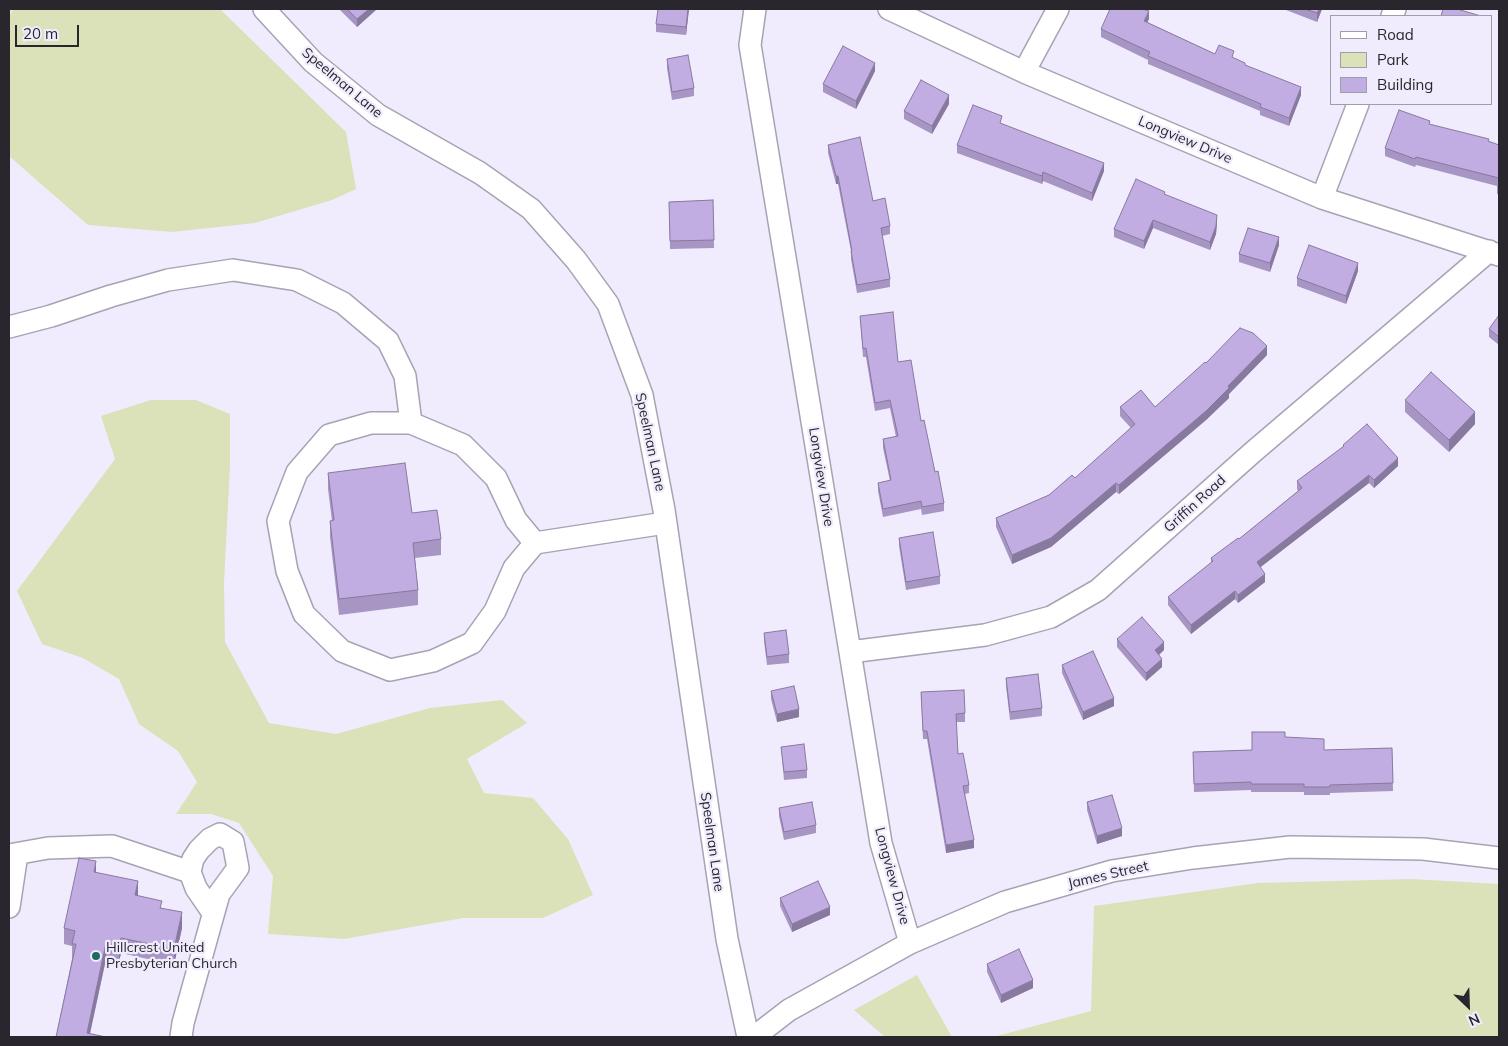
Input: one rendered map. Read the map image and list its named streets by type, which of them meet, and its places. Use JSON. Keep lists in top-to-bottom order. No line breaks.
{"streets":{"street":["Speelman Lane","Longview Drive","Griffin Road","James Street"]},"crossings":[["Longview Drive","Griffin Road"],["Longview Drive","James Street"]],"places":["Hillcrest United Presbyterian Church"],"legend":["Road","Park","Building"],"scale_bar":"20 m","north":"bottom right"}
